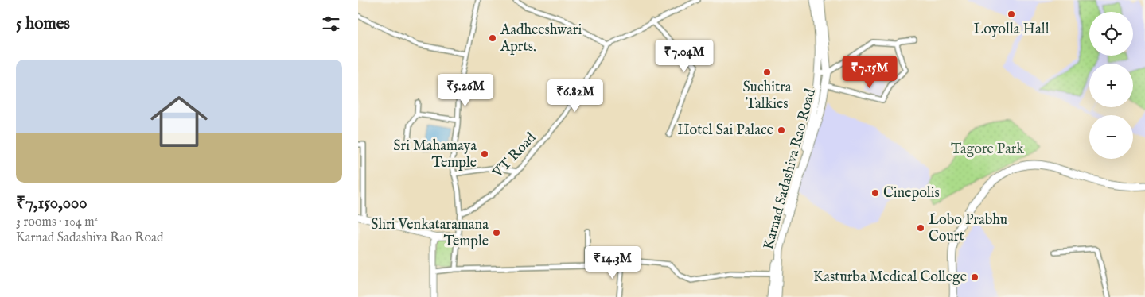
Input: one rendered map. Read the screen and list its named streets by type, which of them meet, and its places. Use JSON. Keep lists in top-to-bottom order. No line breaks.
{"streets":{"main road":["Karnad Sadashiva Rao Road"],"street":["VT Road"]},"parks":["Tagore Park"],"places":["Loyolla Hall","Aadheeshwari Aprts.","Suchitra Talkies","Hotel Sai Palace","Sri Mahamaya Temple","Cinepolis","Lobo Prabhu Court","Shri Venkataramana Temple","Kasturba Medical College"],"page":{"heading":"5 homes","map_buttons":["+","−"],"price":["₹7.04M","₹7.15M","₹5.26M","₹6.82M","₹14.3M"],"list":[{"name":"₹7,150,000","note":"3 rooms · 104 m² · Karnad Sadashiva Rao Road"}]}}
